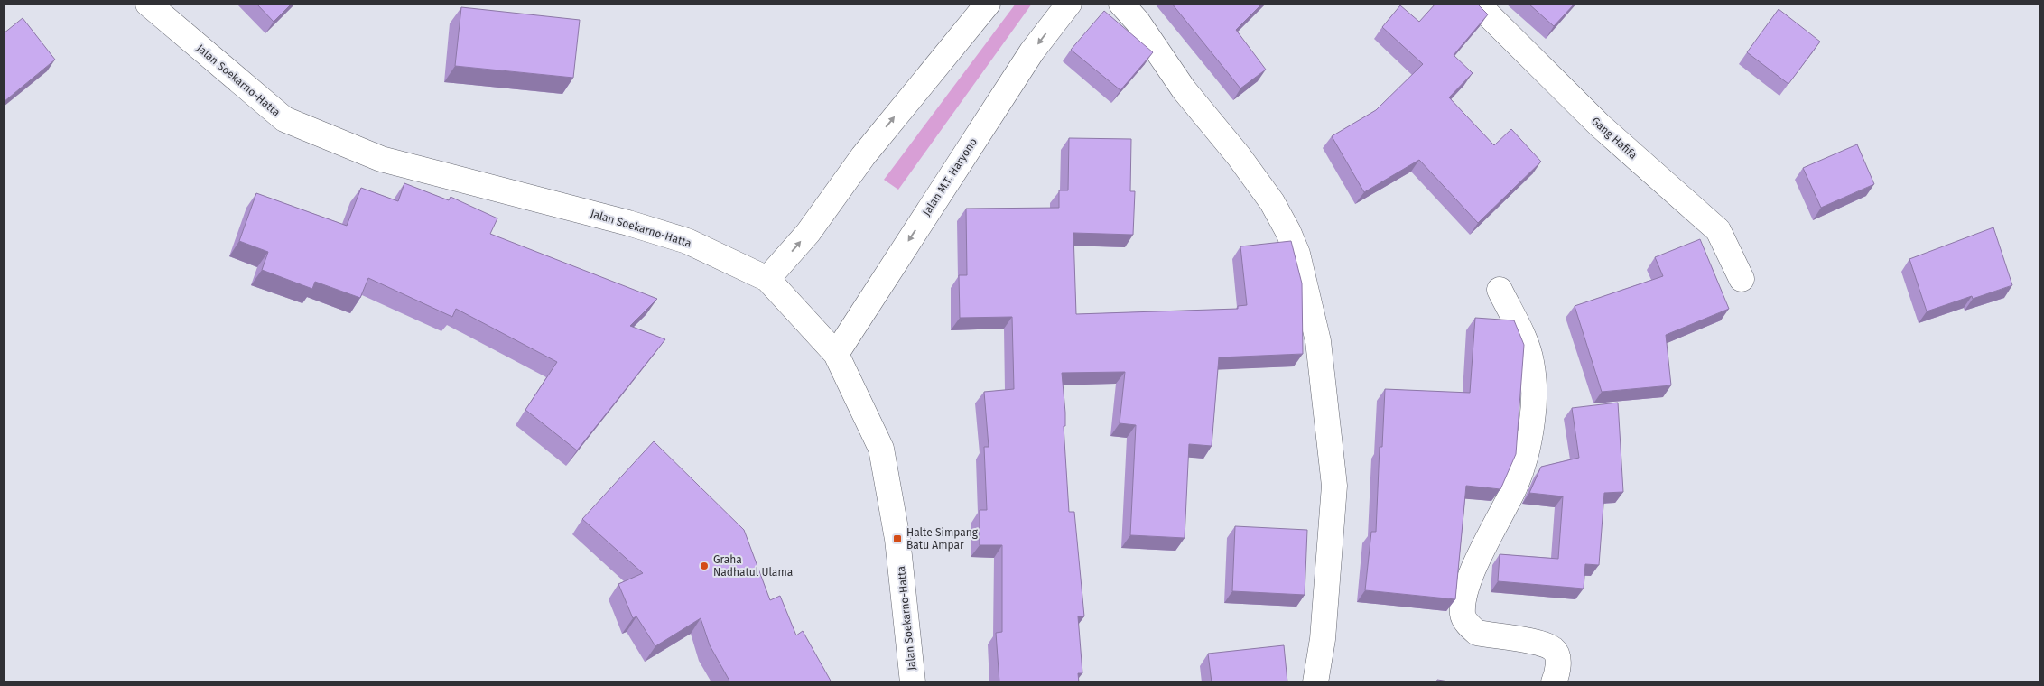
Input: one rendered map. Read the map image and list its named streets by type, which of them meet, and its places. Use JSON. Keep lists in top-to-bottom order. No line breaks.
{"streets":{"main road":["Jalan Soekarno-Hatta","Gang Hafifa","Jalan M.T. Haryono"]},"crossings":[["Jalan Soekarno-Hatta","Jalan M.T. Haryono"]],"places":{"transit":["Halte Simpang Batu Ampar"],"other":["Graha Nadhatul Ulama"]}}
